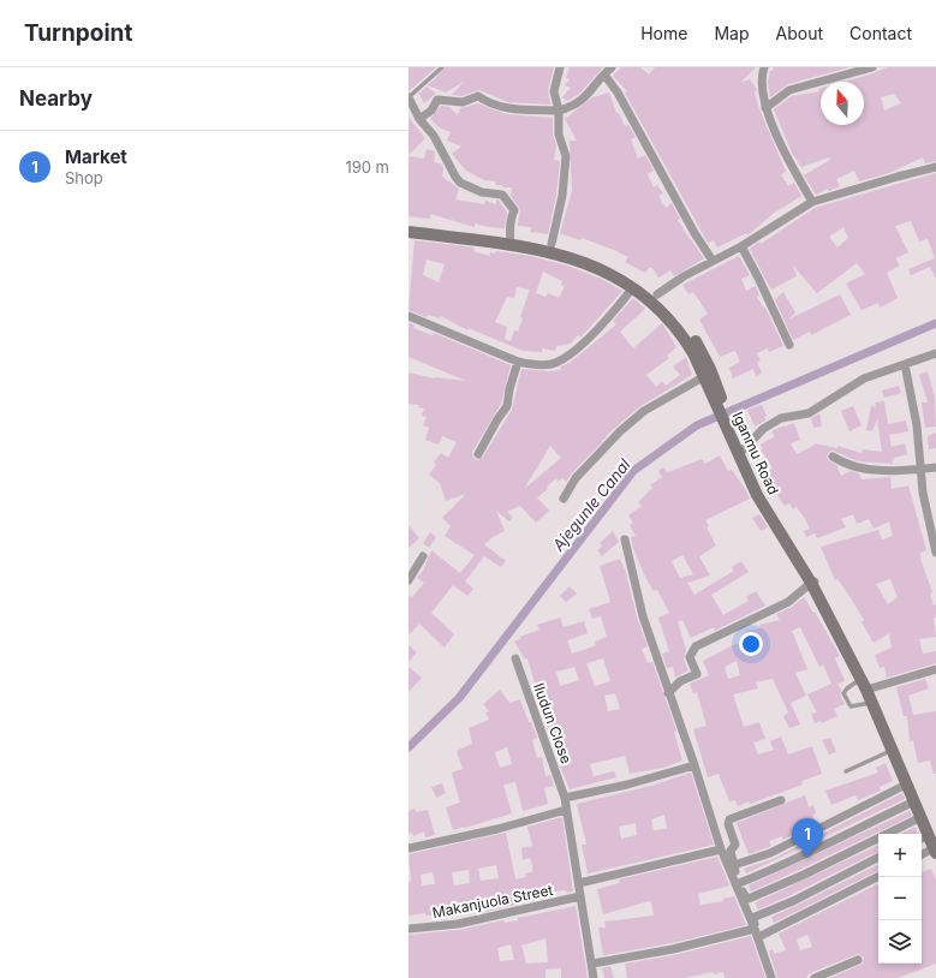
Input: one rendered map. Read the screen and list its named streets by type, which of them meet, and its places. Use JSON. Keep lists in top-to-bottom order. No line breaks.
{"streets":{"main road":["Iganmu Road"],"street":["Iludun Close","Makanjuola Street"]},"crossings":[["Iludun Close","Makanjuola Street"]],"water":["Ajegunle Canal"],"north":"top","page":{"header":"Turnpoint","nav":["Home","Map","About","Contact"],"heading":"Nearby","list":[{"mark":"1","name":"Market","note":"Shop","value":"190 m"}],"pins":"1","map_buttons":["+","−"]}}
